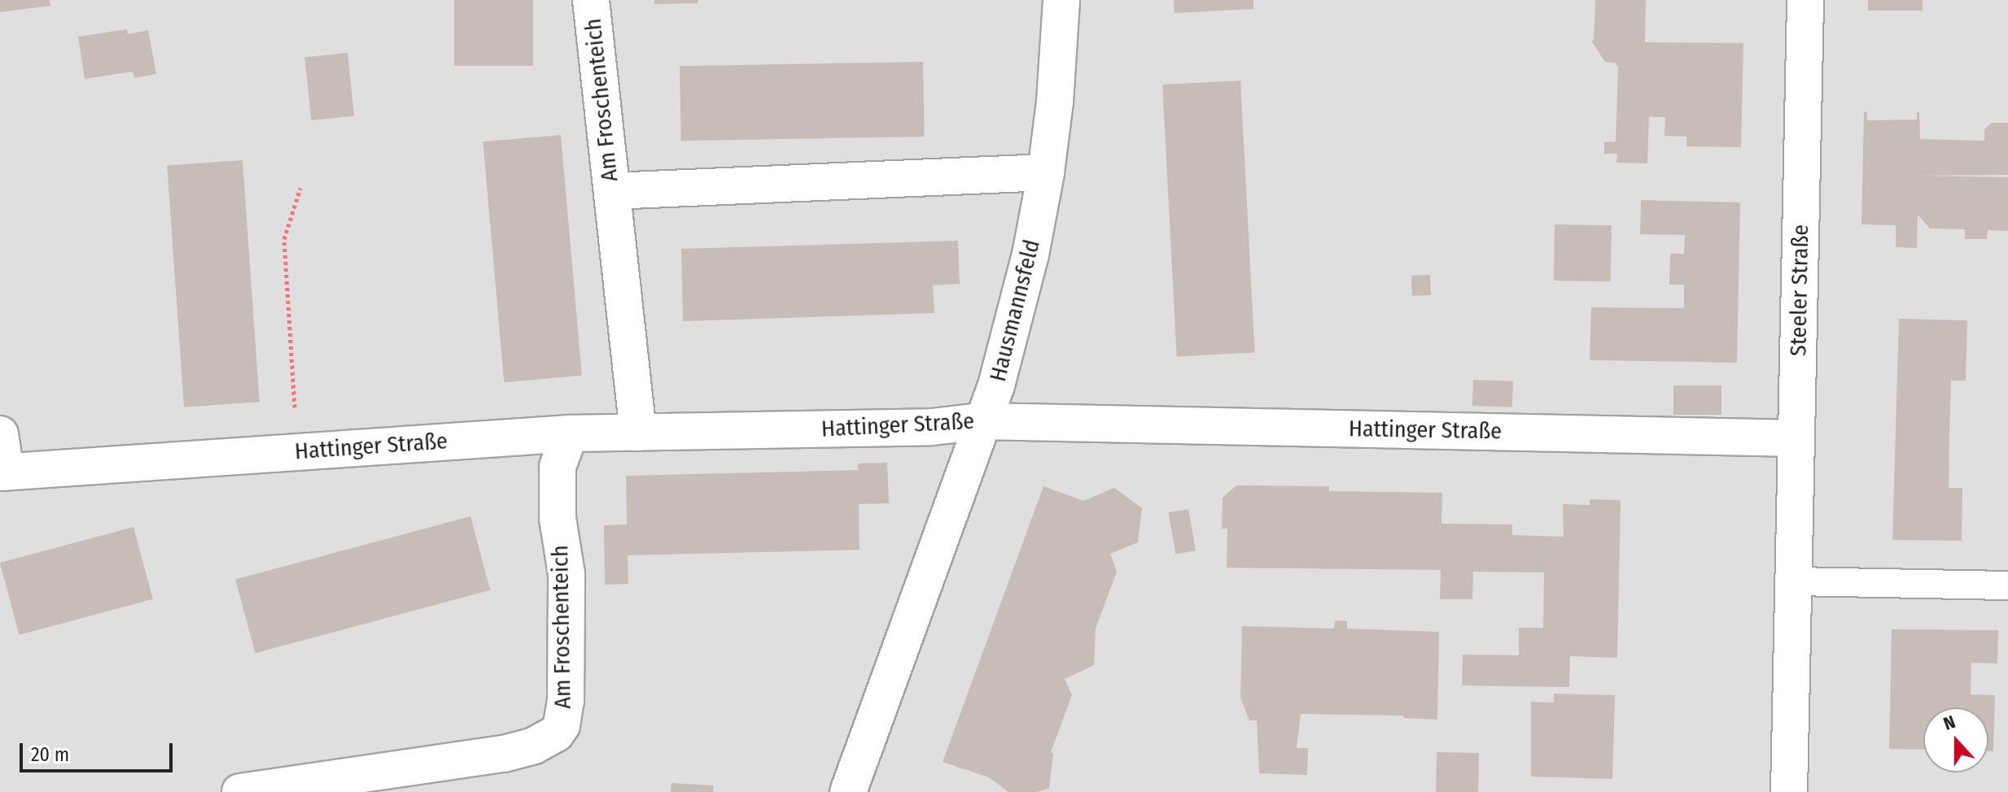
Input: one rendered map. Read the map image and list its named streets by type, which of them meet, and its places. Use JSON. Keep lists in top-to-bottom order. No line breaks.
{"streets":{"street":["Am Froschenteich","Steeler Straße","Hausmannsfeld","Hattinger Straße"]},"crossings":[["Am Froschenteich","Hattinger Straße"],["Steeler Straße","Hattinger Straße"],["Hausmannsfeld","Hattinger Straße"]],"scale_bar":"20 m","north":"top"}
